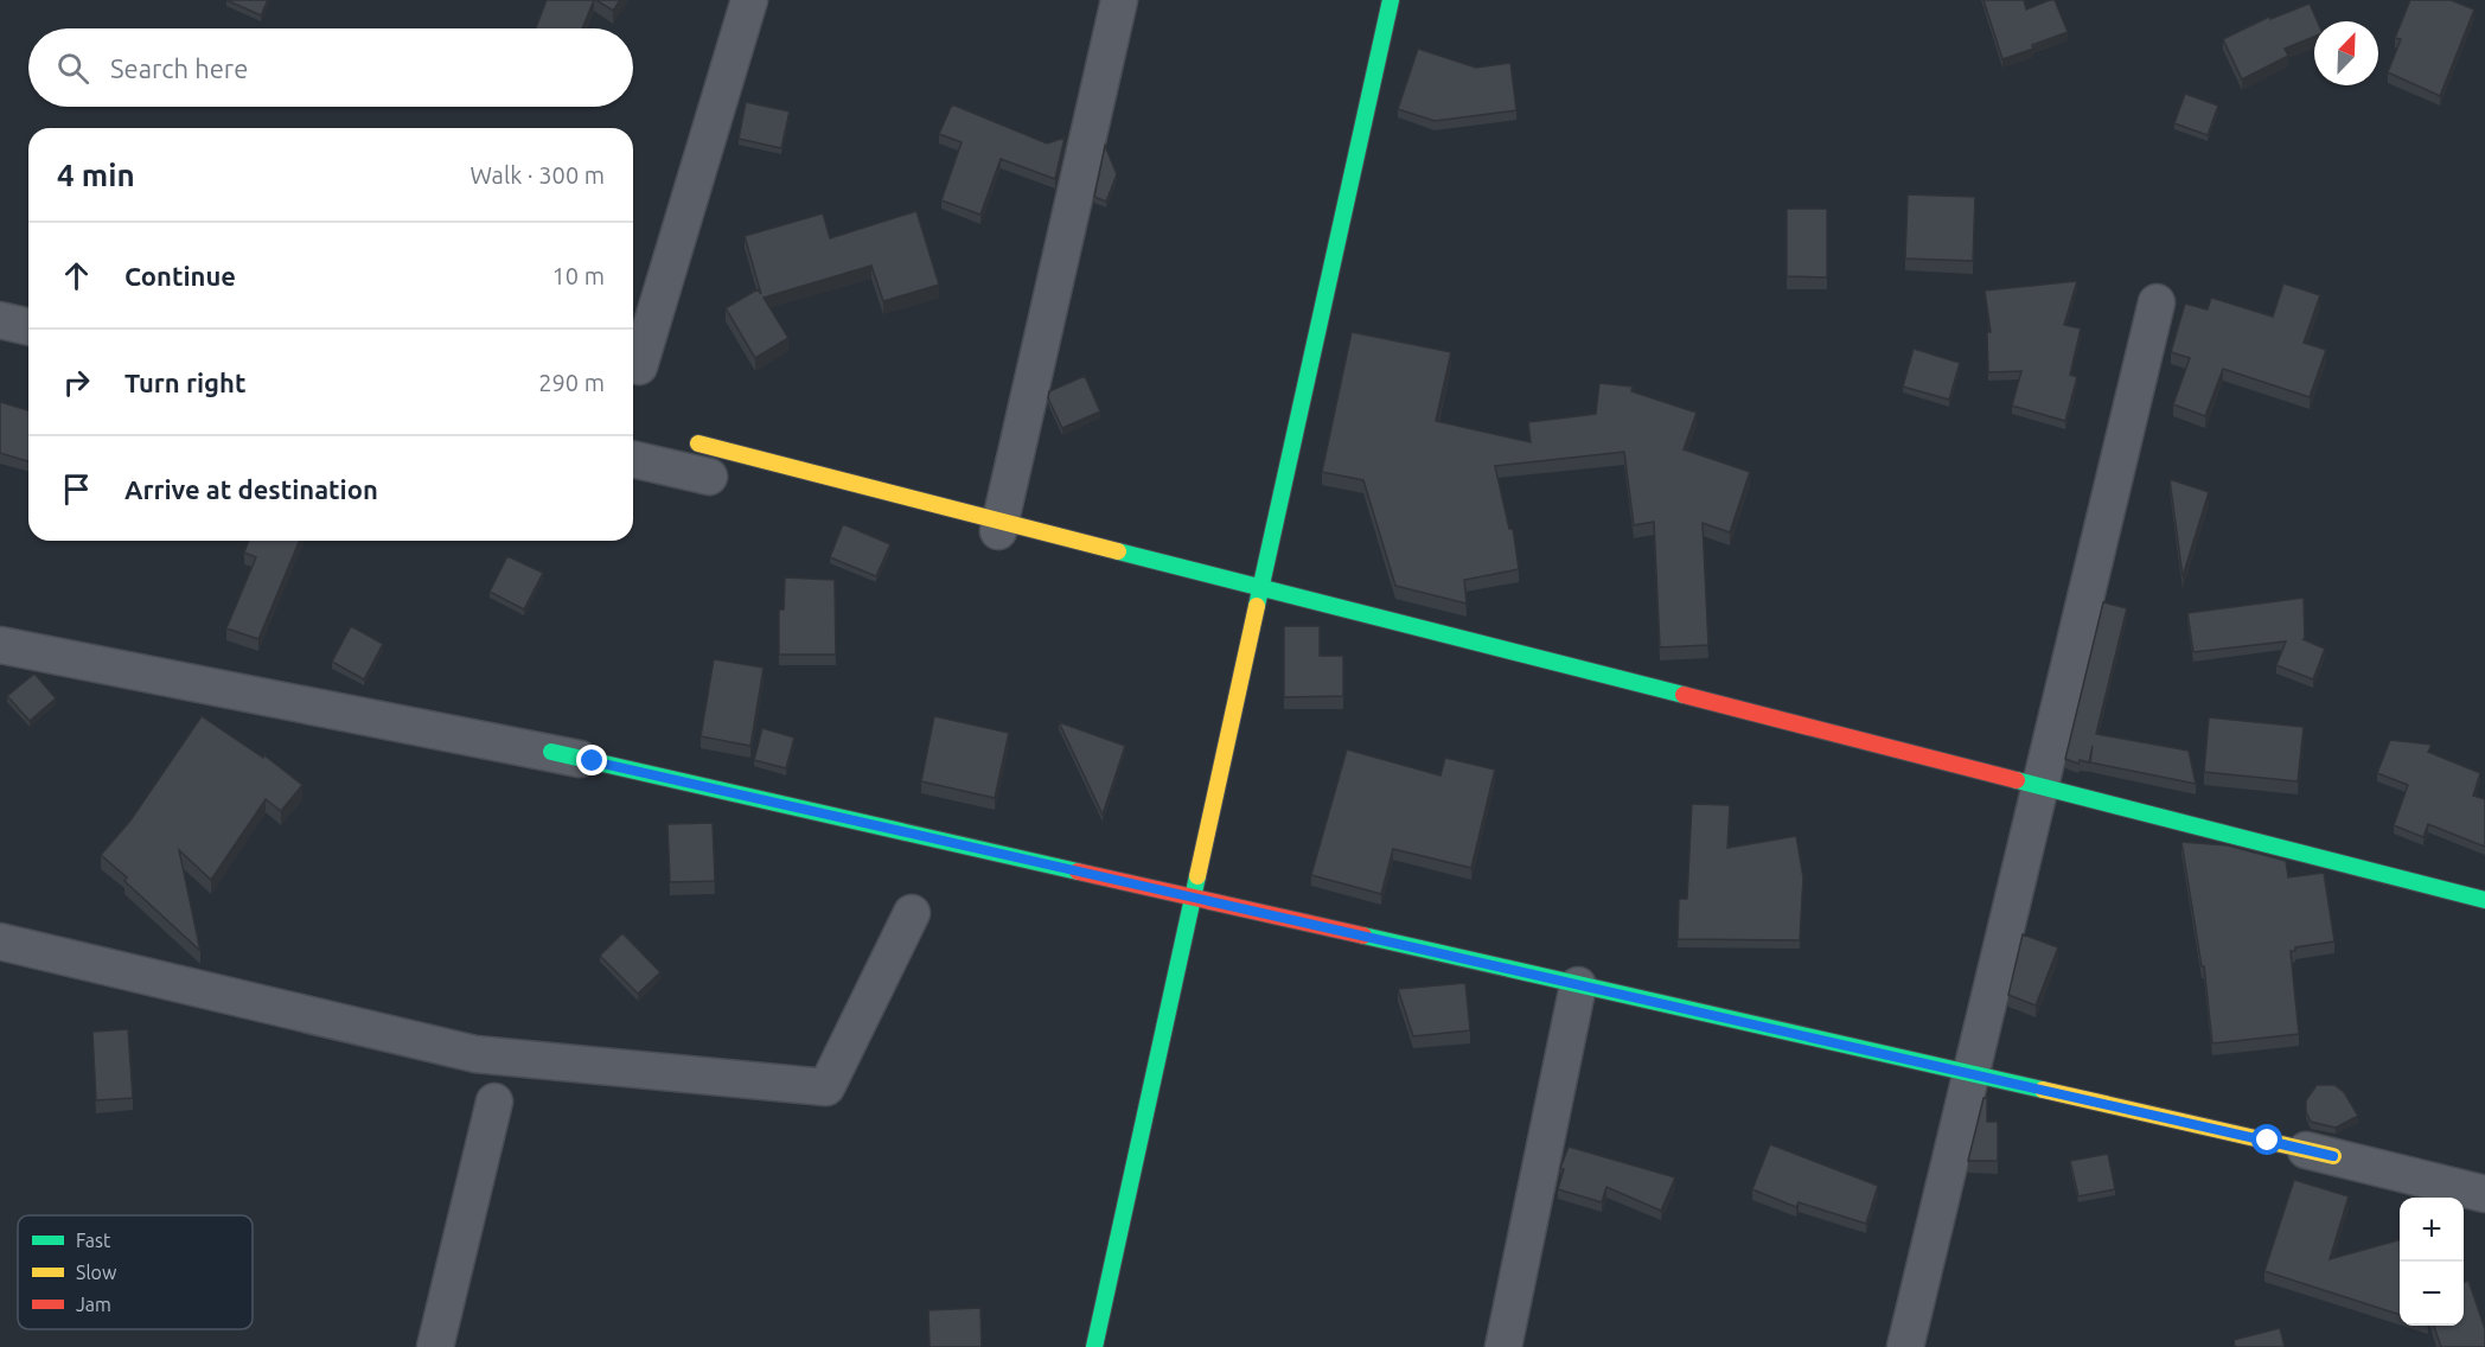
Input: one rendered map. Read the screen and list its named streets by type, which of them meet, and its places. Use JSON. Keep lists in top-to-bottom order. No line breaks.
{"legend":["Fast","Slow","Jam"],"north":"top right","page":{"search":"Search here","heading":["4 min","Walk · 300 m"],"list":[["Continue","10 m"],["Turn right","290 m"],"Arrive at destination"],"map_buttons":["+","−"]}}
